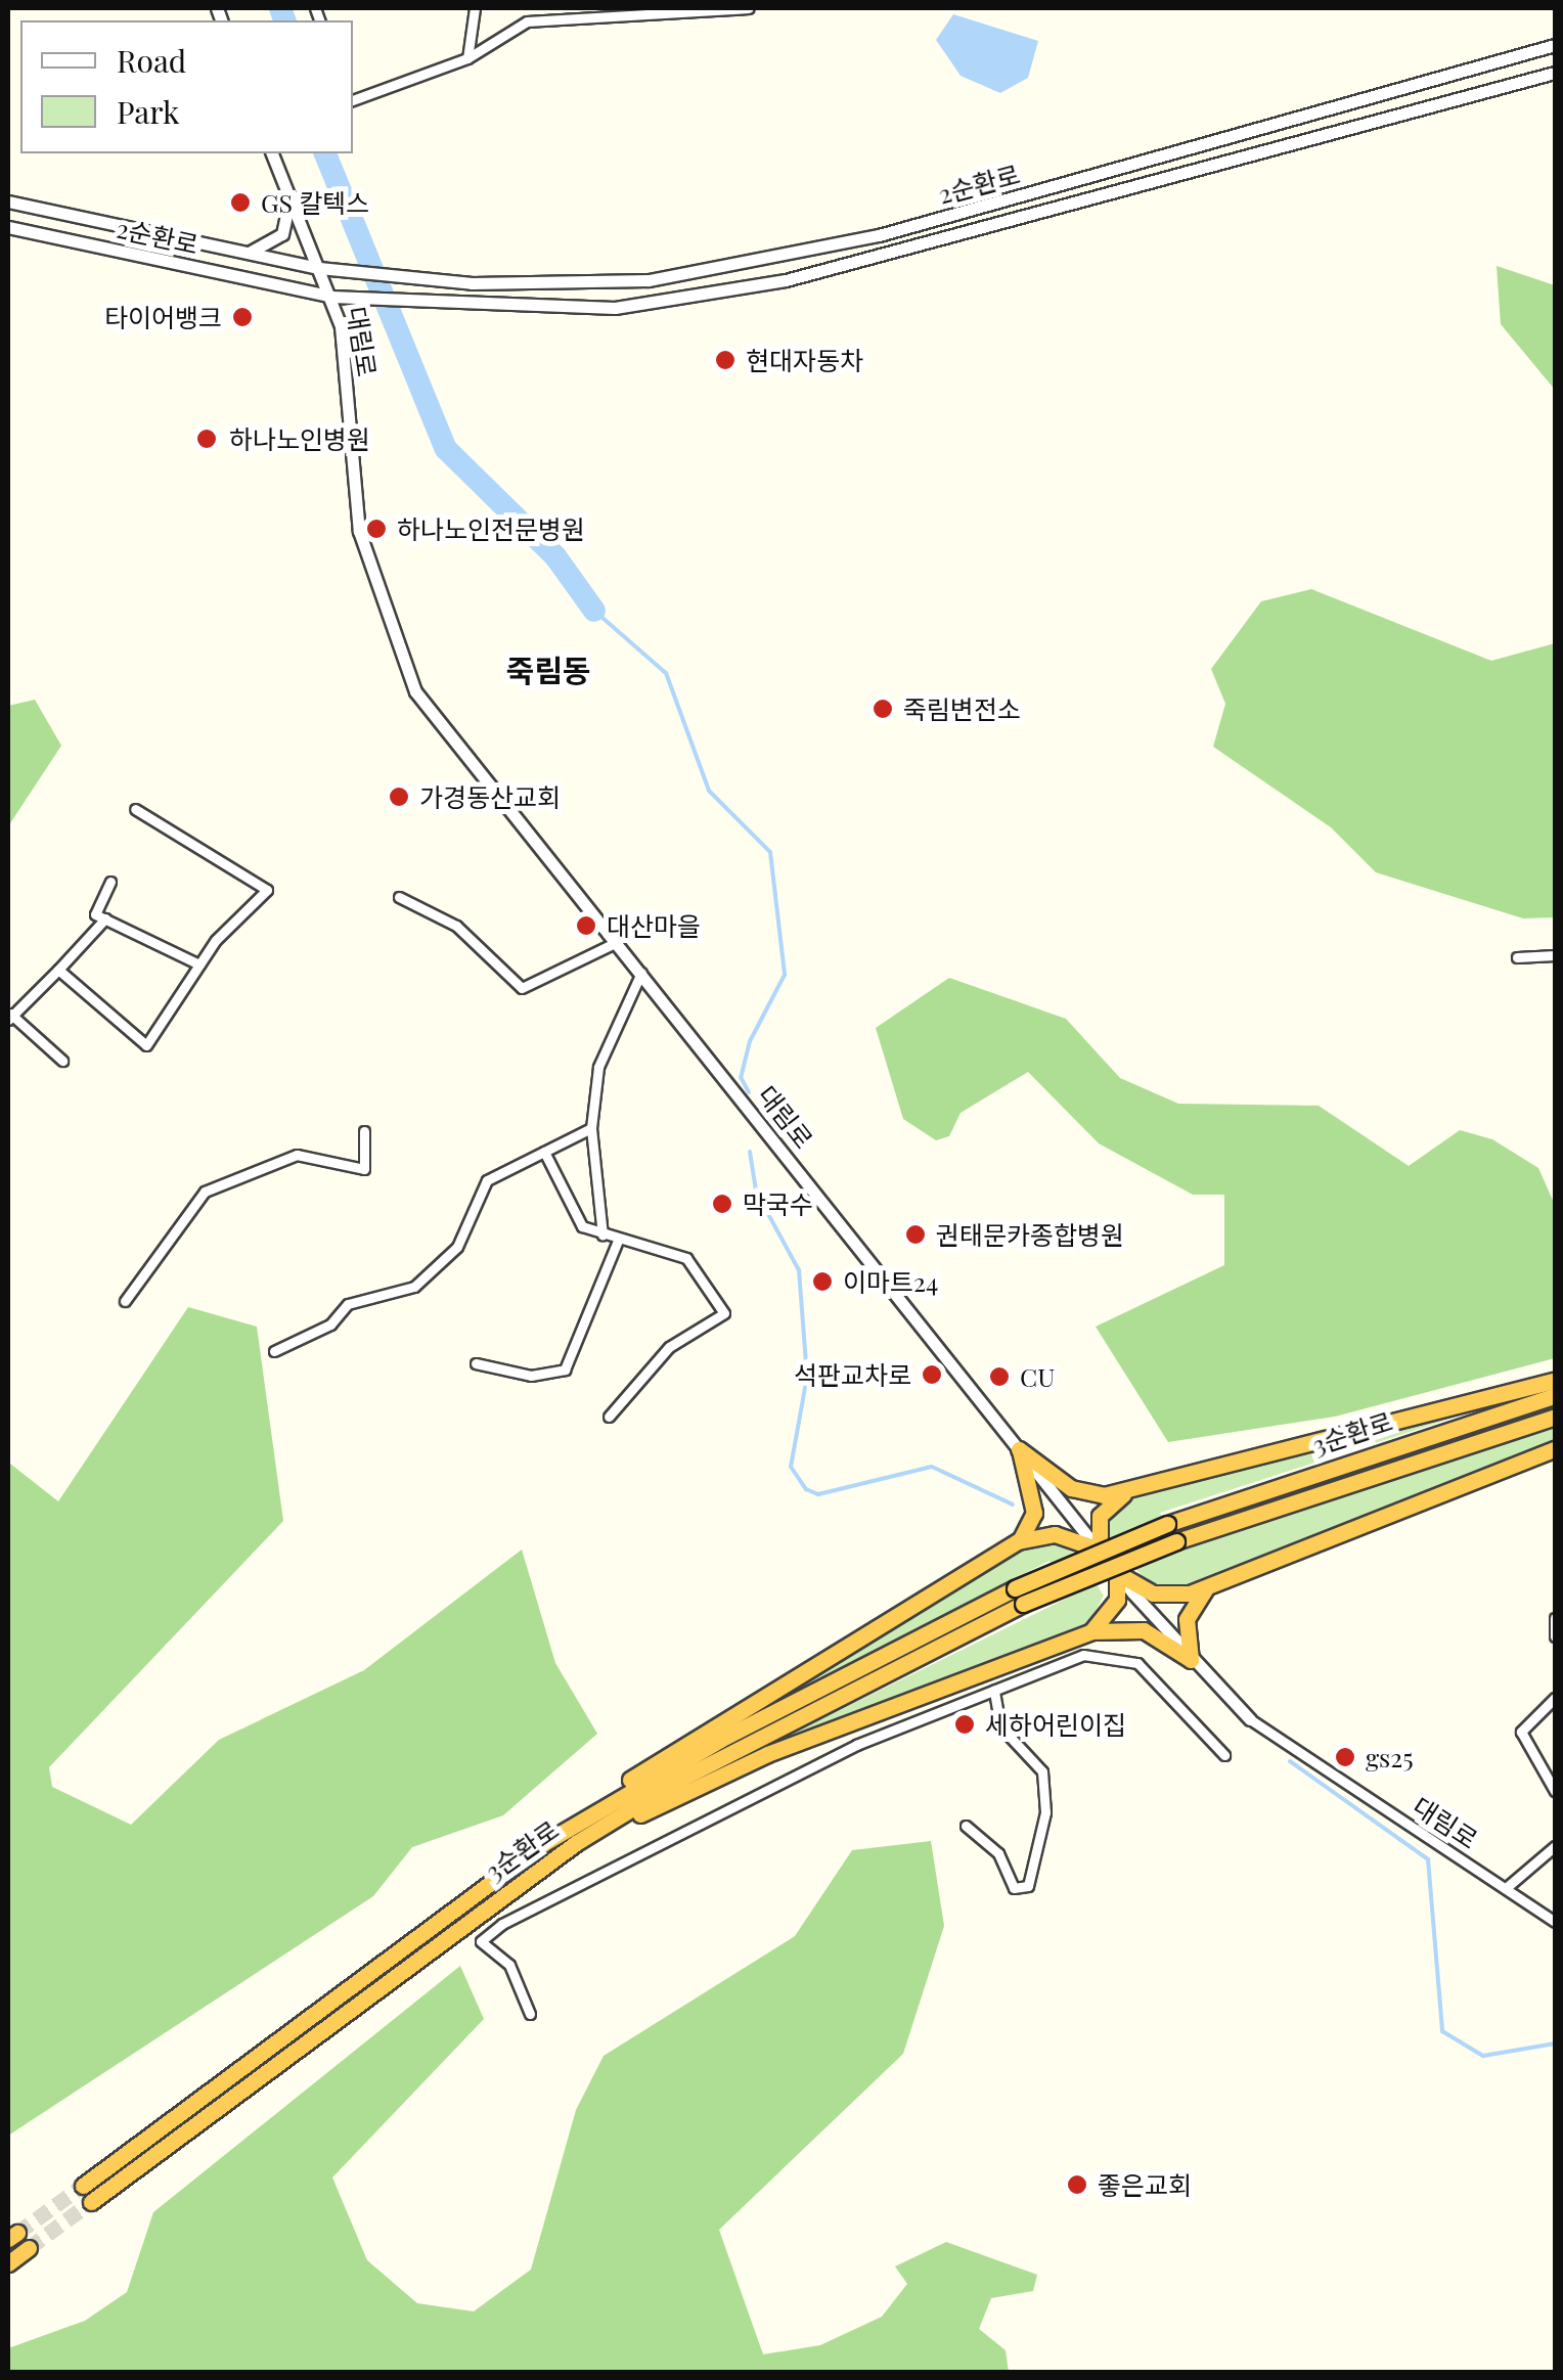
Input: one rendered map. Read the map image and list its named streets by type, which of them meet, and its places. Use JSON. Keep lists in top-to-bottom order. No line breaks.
{"streets":{"highway":["3순환로"],"street":["2순환로","대림로"]},"crossings":[["2순환로","대림로"]],"districts":["죽림동"],"places":["GS 칼텍스","타이어뱅크","현대자동차","하나노인병원","하나노인전문병원","죽림변전소","가경동산교회","대산마을","막국수","권태문카종합병원","이마트24","석판교차로","CU","세하어린이집","gs25","좋은교회"],"legend":["Road","Park"]}
